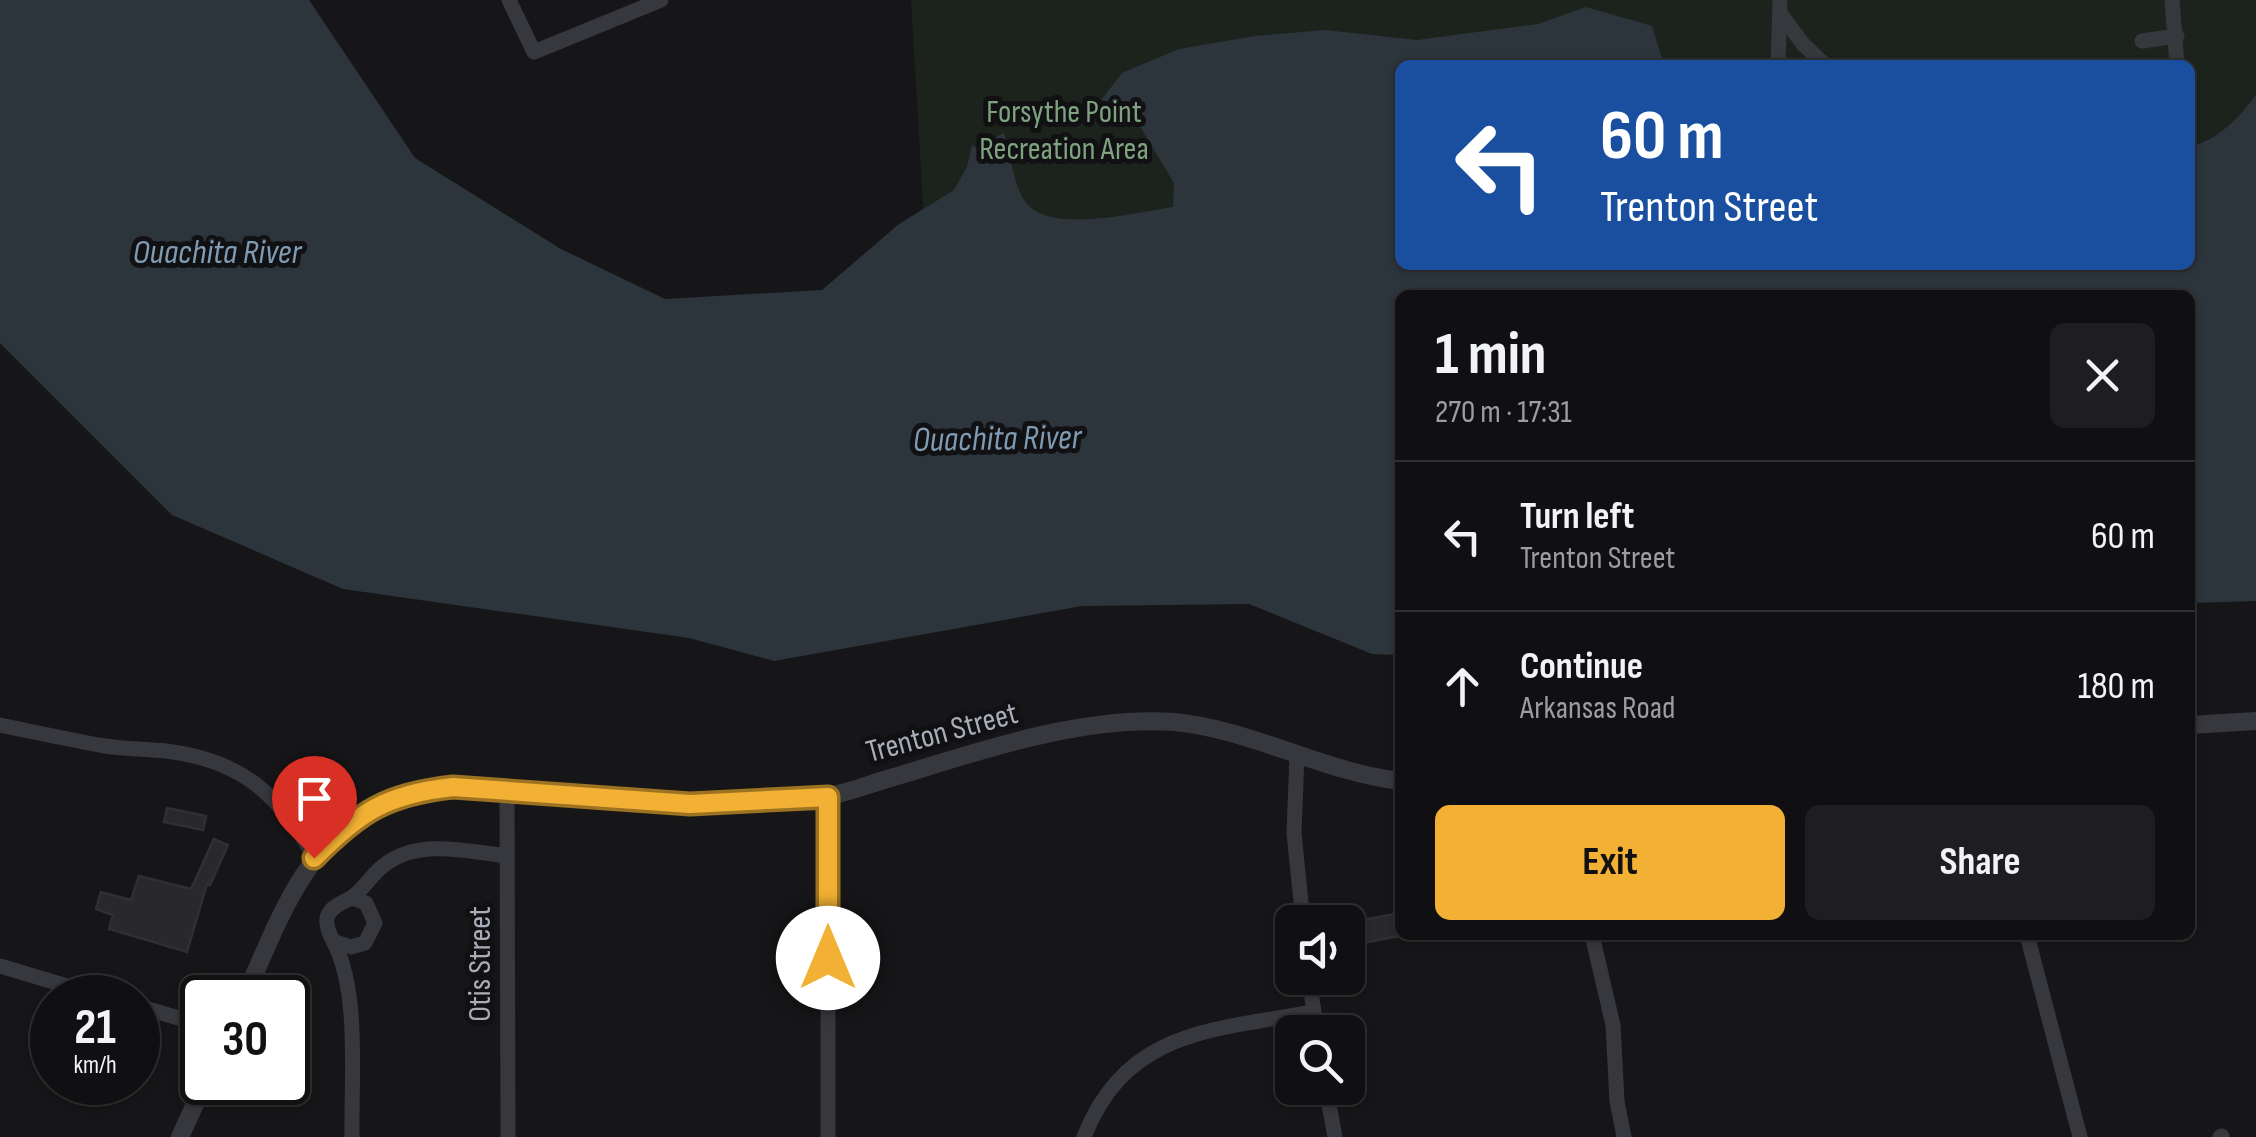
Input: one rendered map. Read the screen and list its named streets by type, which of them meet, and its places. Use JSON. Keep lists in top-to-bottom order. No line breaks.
{"streets":{"street":["Trenton Street","Otis Street"]},"crossings":[["Trenton Street","Otis Street"]],"water":["Ouachita River"],"parks":["Forsythe Point Recreation Area"],"page":{"turn":["60 m","Trenton Street"],"heading":["1 min","270 m · 17:31"],"list":[{"name":"Turn left","note":"Trenton Street","value":"60 m"},{"name":"Continue","note":"Arkansas Road","value":"180 m"}],"buttons":["Exit","Share"],"speed":"21 km/h","limit":"30"}}
